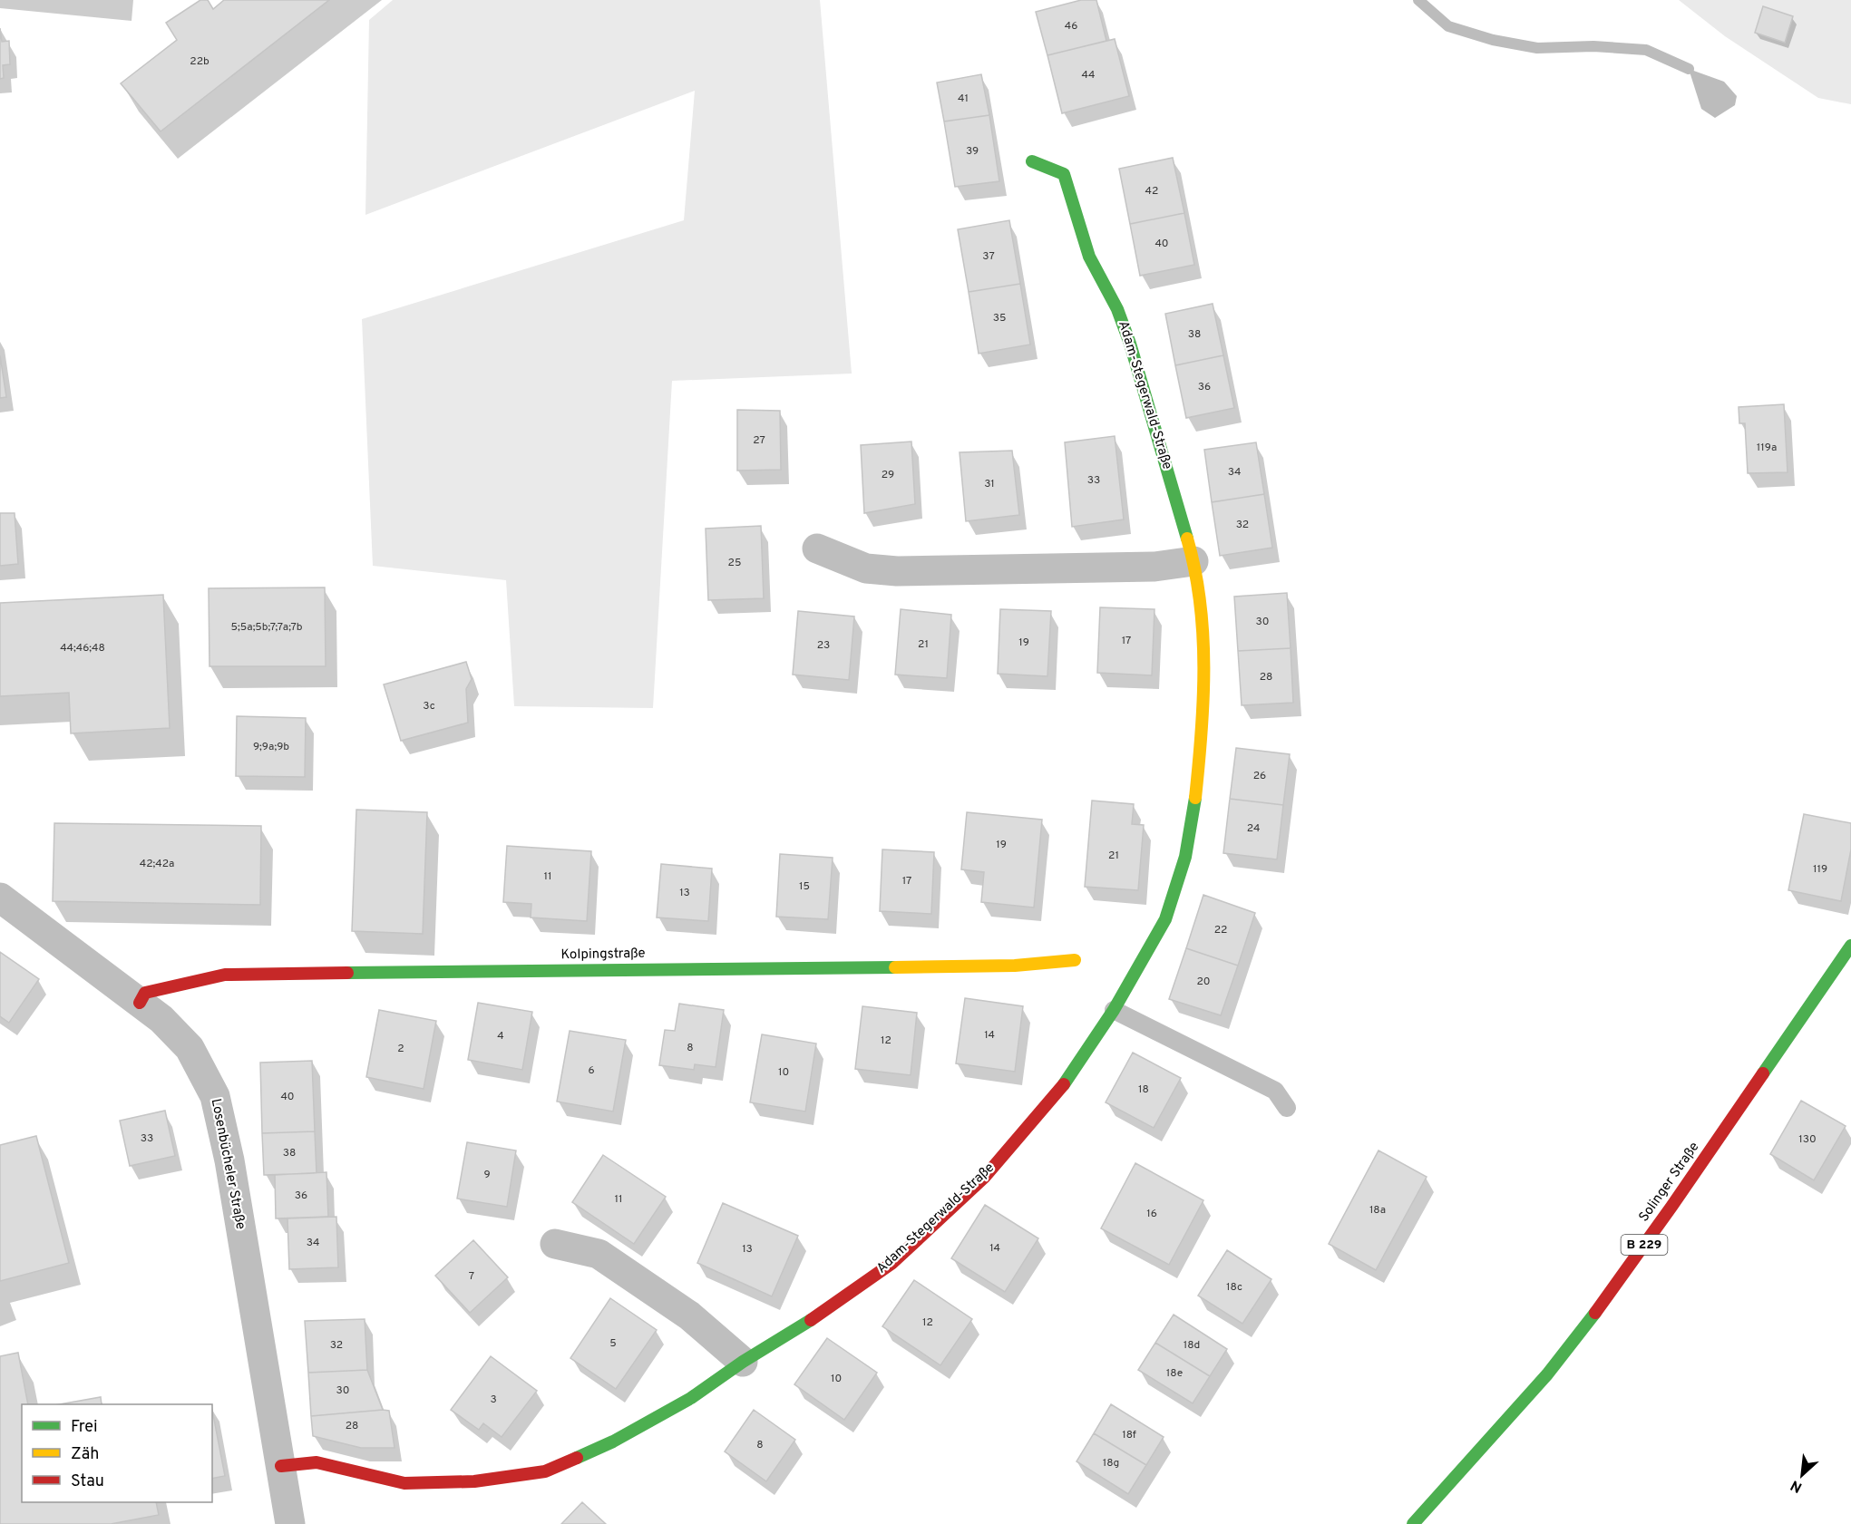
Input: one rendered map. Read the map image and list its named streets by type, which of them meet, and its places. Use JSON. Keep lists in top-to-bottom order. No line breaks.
{"streets":{"street":["Adam-Stegerwald-Straße","Kolpingstraße","Losenbücheler Straße","Solinger Straße","B 229"]},"crossings":[["Adam-Stegerwald-Straße","Losenbücheler Straße"],["Kolpingstraße","Losenbücheler Straße"]],"house_numbers":["46","22b","44","41","39","42","40","37","35","38","36","27","119a","34","29","33","31","32","25","30","5;5a;5b;7;7a;7b","17","19","21","23","44;46;48","28","3c","9;9a;9b","26","24","19","21","42;42a","119","11","17","15","13","22","20","14","4","12","8","2","6","10","18","40","33","130","38","9","36","11","18a","16","34","14","13","7","18c","12","5","32","18d","18e","10","30","3","28","18f","8","18g"],"legend":["Frei","Zäh","Stau"],"north":"bottom left"}
